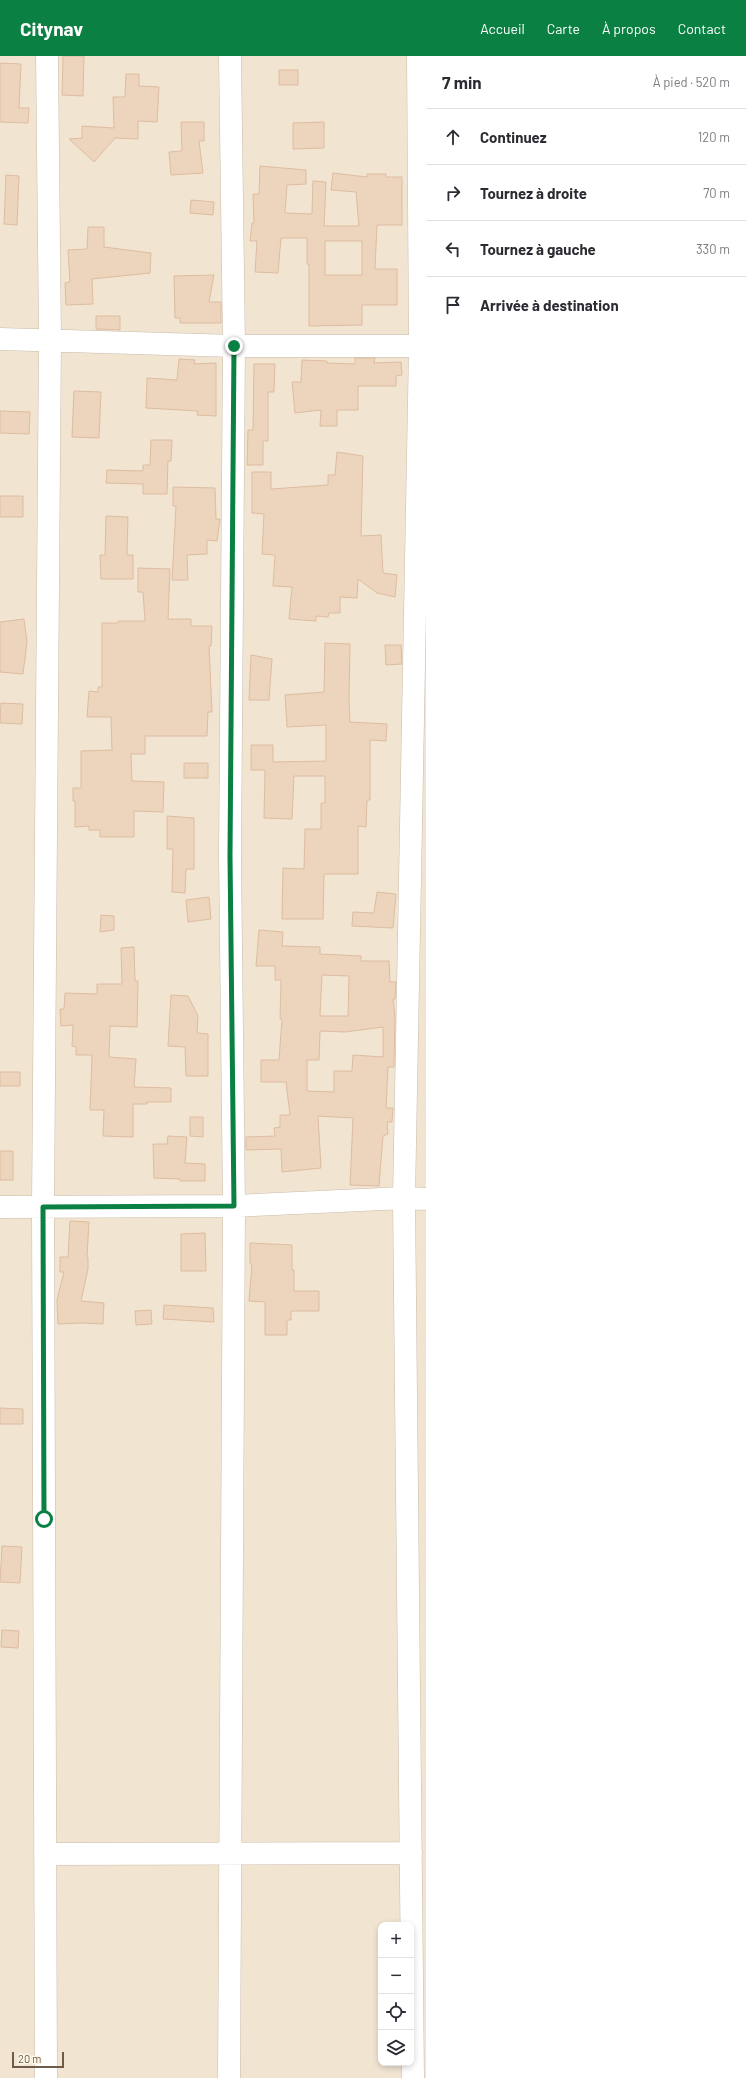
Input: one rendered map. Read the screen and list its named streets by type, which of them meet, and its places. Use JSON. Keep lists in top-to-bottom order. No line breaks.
{"scale_bar":"20 m","page":{"header":"Citynav","nav":["Accueil","Carte","À propos","Contact"],"heading":["7 min","À pied · 520 m"],"list":[["Continuez","120 m"],["Tournez à droite","70 m"],["Tournez à gauche","330 m"],"Arrivée à destination"],"map_buttons":["+","−"],"scale":"20 m"}}
